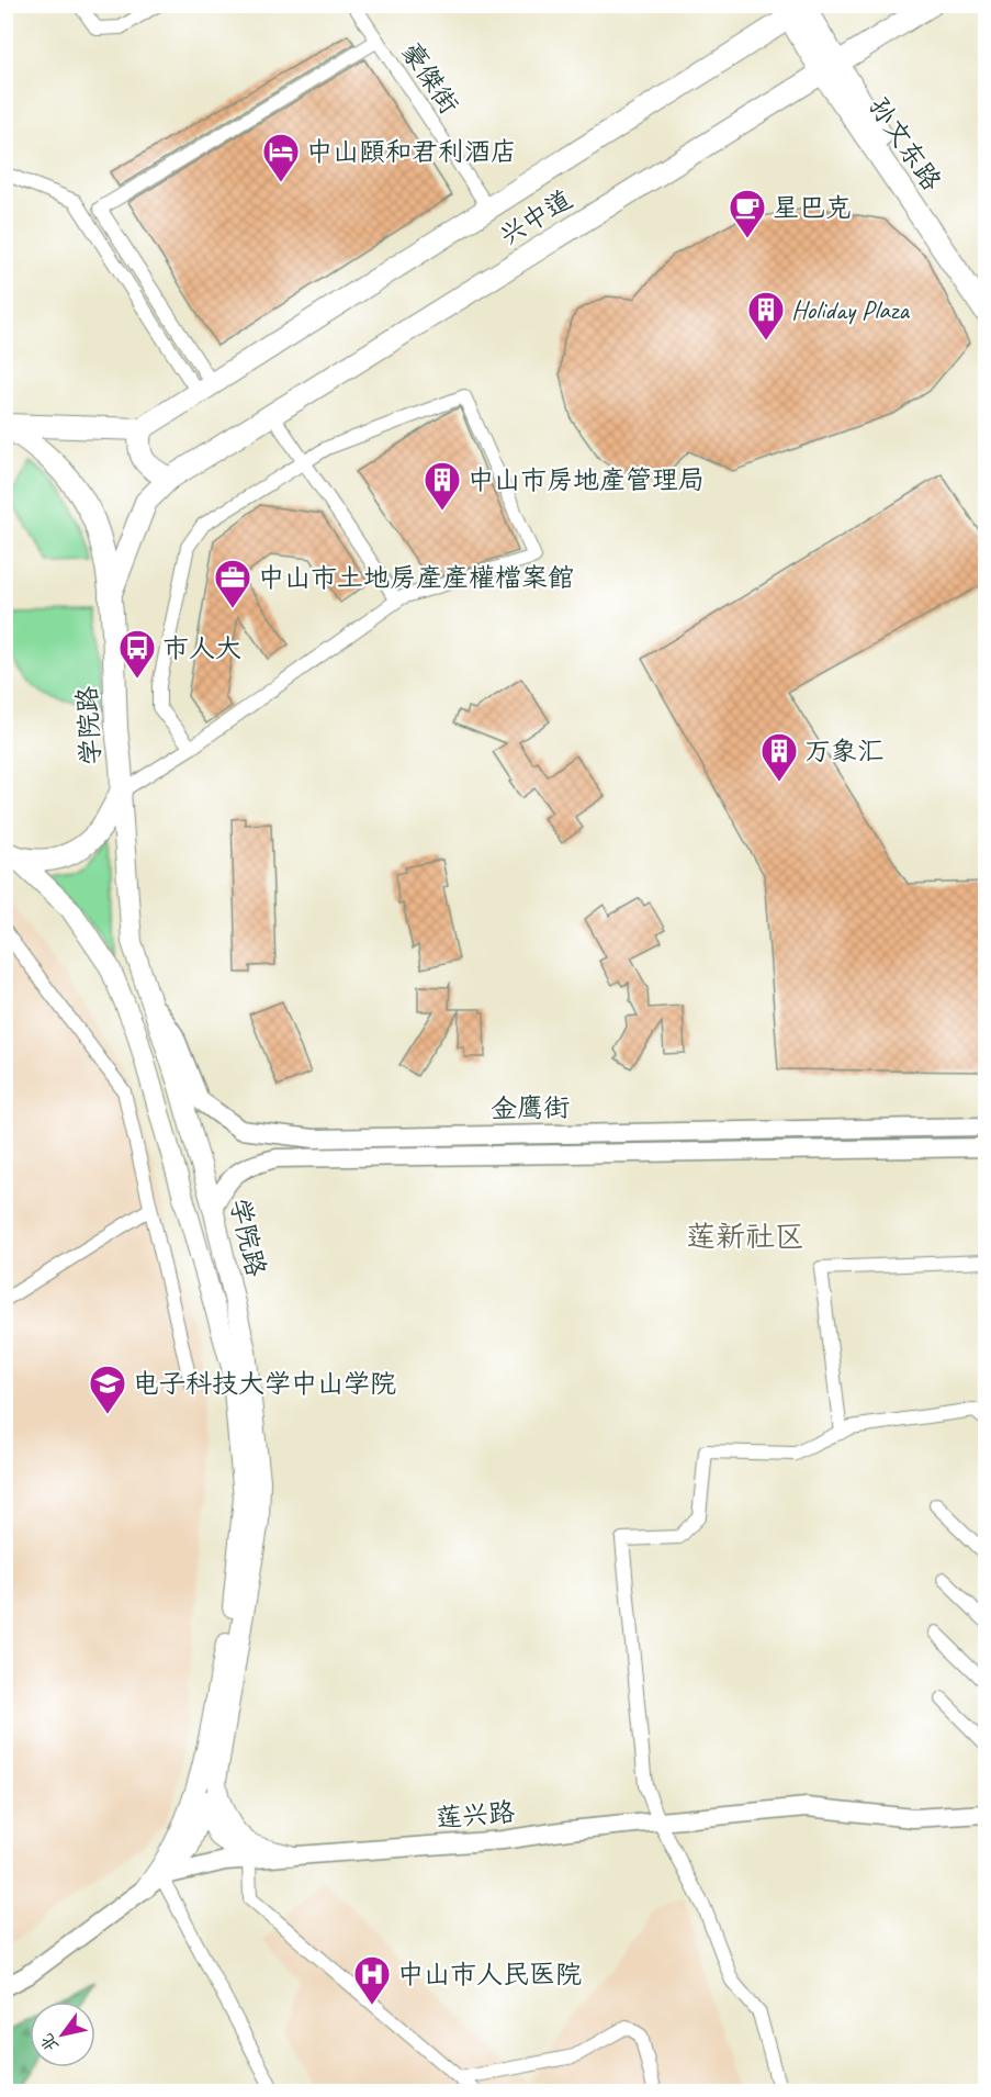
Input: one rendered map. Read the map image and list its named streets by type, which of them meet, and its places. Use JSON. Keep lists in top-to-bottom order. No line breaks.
{"streets":{"main road":["孙文东路","兴中道","学院路"],"street":["豪傑街","金鹰街","莲兴路"]},"crossings":[["豪傑街","兴中道"],["孙文东路","兴中道"],["兴中道","学院路"],["学院路","金鹰街"],["学院路","莲兴路"]],"districts":["莲新社区"],"places":{"hotel":["中山頤和君利酒店"],"cafe":["星巴克"],"building":["Holiday Plaza","中山市房地產管理局","万象汇"],"office":["中山市土地房產產權檔案館"],"bus stop":["市人大"],"school or university":["电子科技大学中山学院"],"hospital":["中山市人民医院"]},"north":"bottom left"}
